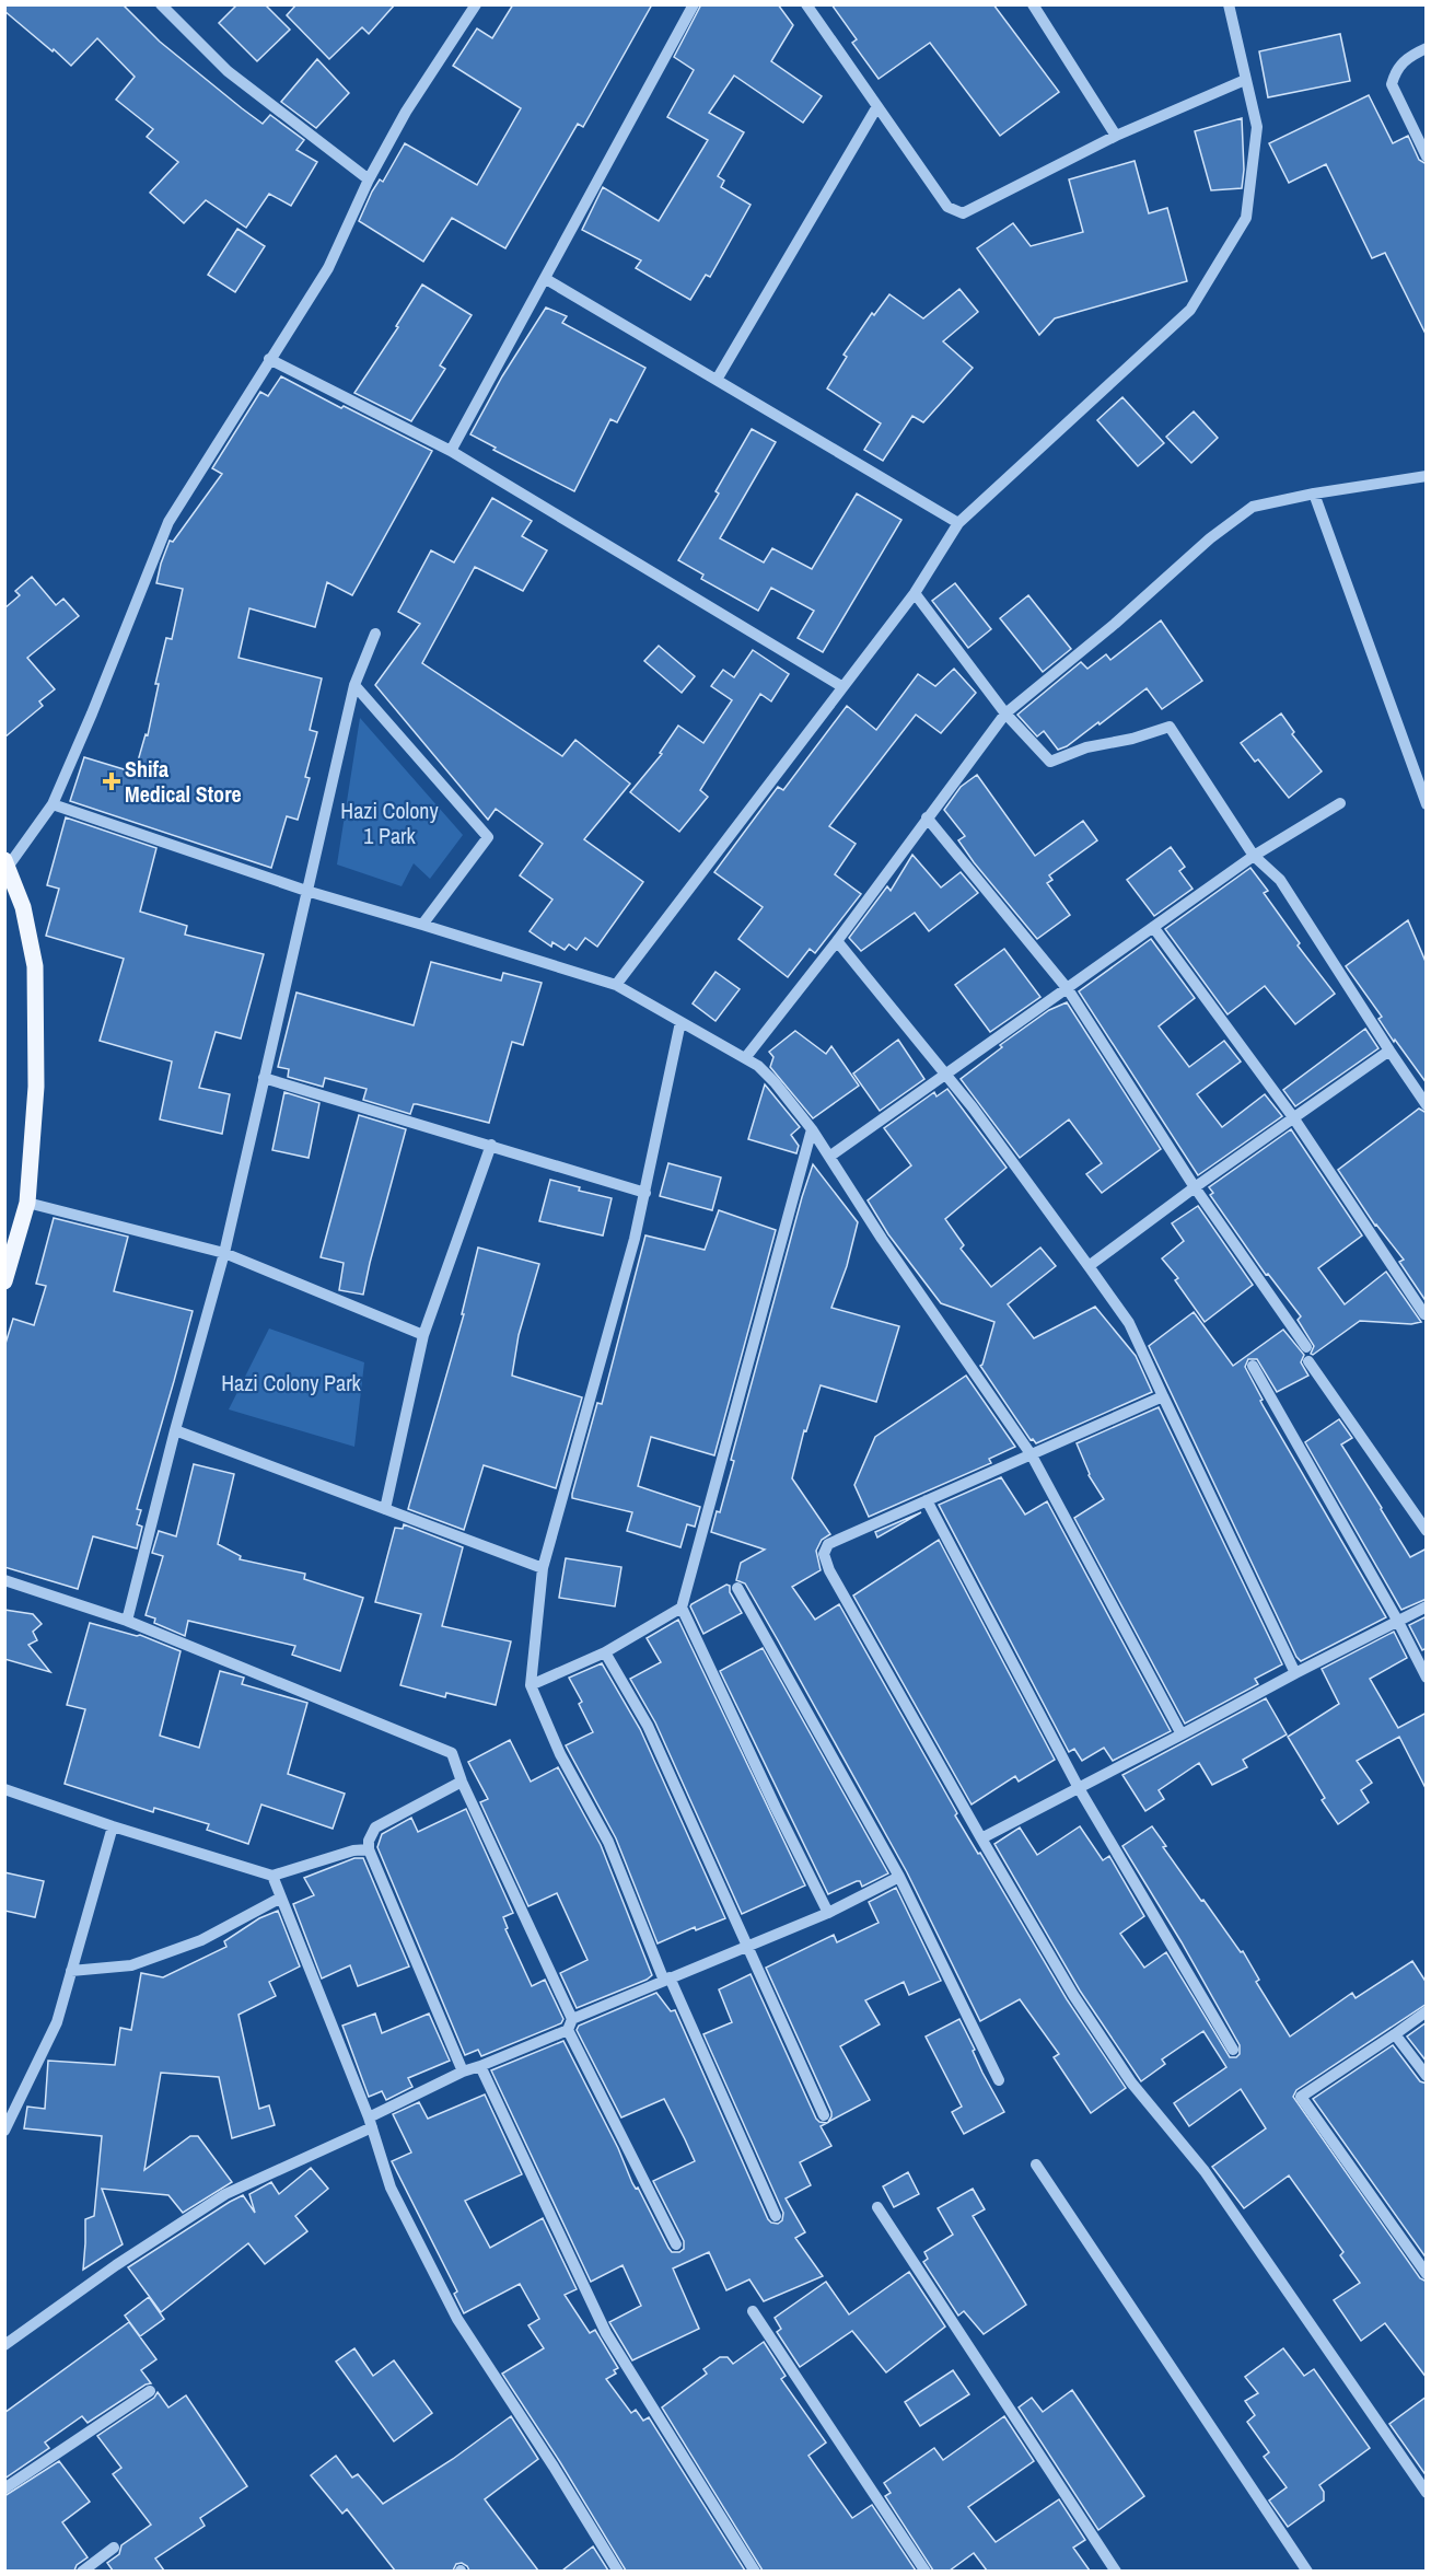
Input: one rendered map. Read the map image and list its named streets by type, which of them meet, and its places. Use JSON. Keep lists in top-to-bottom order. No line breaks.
{"parks":["Hazi Colony 1 Park","Hazi Colony Park"],"places":{"health":["Shifa Medical Store"]}}
